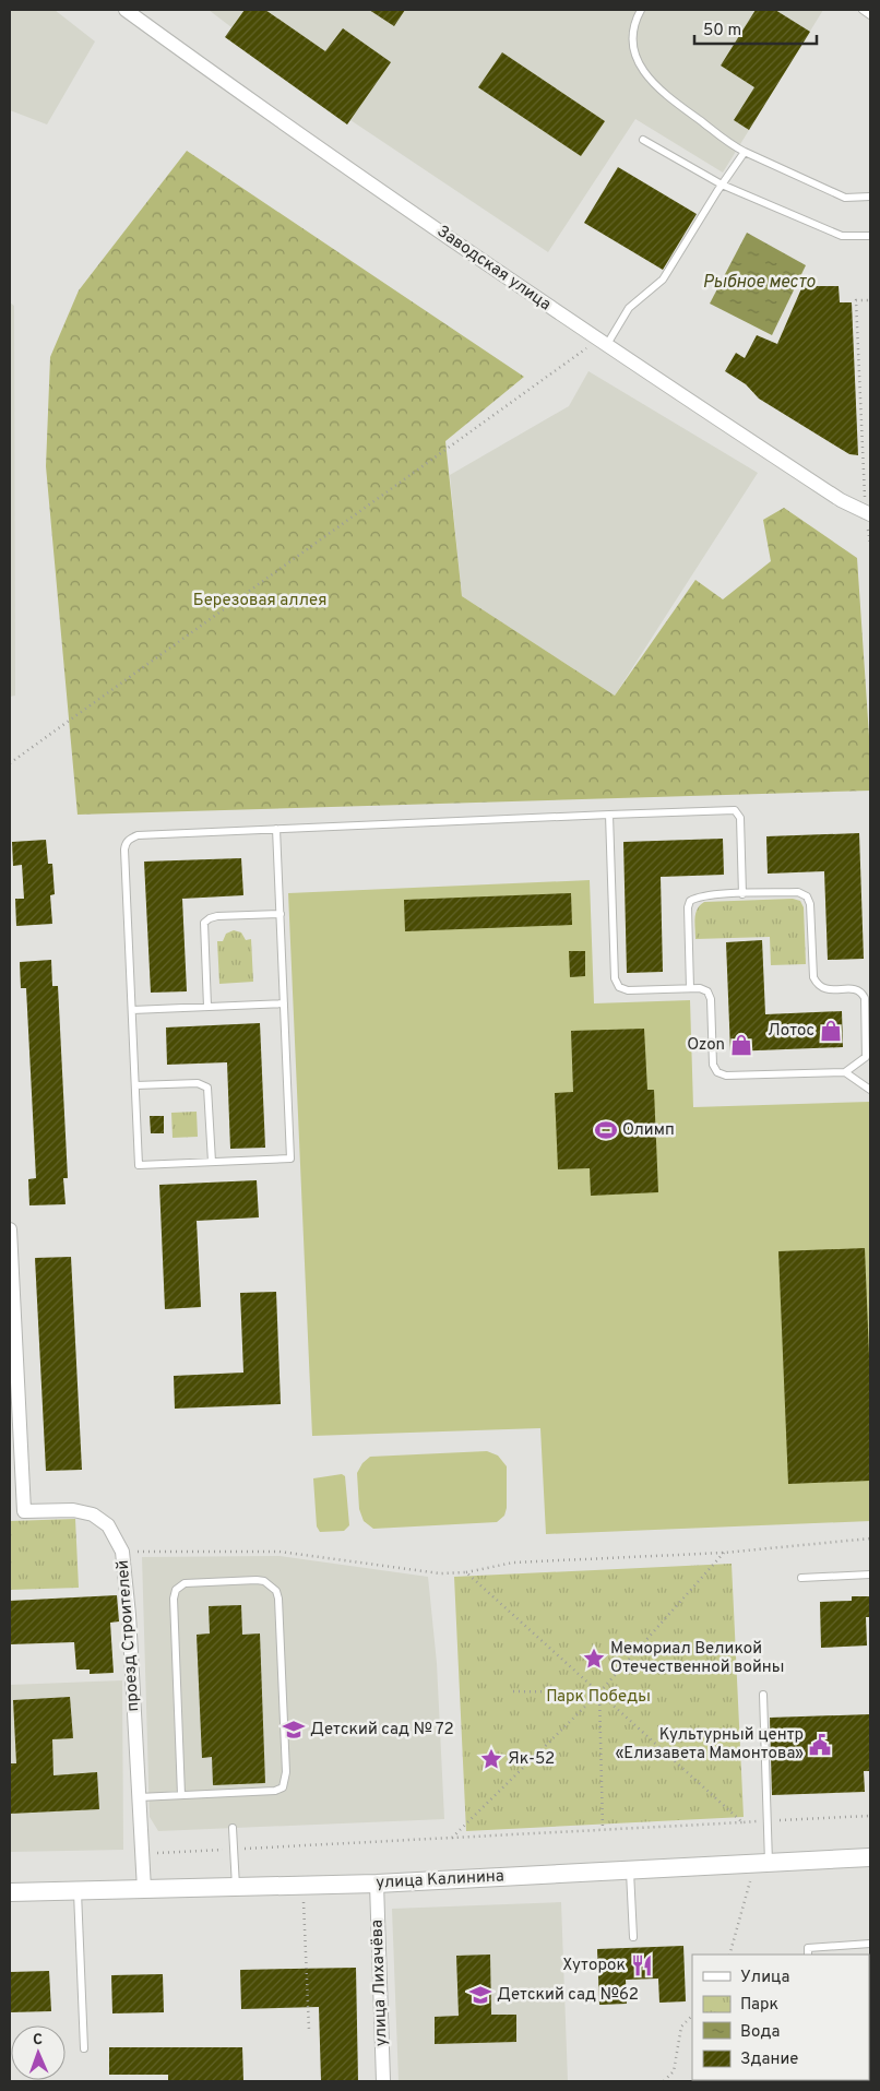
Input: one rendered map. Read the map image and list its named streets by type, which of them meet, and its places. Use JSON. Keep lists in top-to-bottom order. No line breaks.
{"streets":{"street":["Заводская улица","проезд Строителей","улица Калинина","улица Лихачёва"]},"crossings":[["проезд Строителей","улица Калинина"],["улица Калинина","улица Лихачёва"]],"water":["Рыбное место"],"parks":["Березовая аллея","Парк Победы"],"places":{"shop":["Лотос","Ozon"],"sports":["Олимп"],"place":["Мемориал Великой Отечественной войны","Як-52"],"school or university":["Детский сад № 72","Детский сад №62"],"public building":["Культурный центр «Елизавета Мамонтова»"],"restaurant":["Хуторок"]},"legend":["Улица","Парк","Вода","Здание"],"scale_bar":"50 m","north":"top"}
